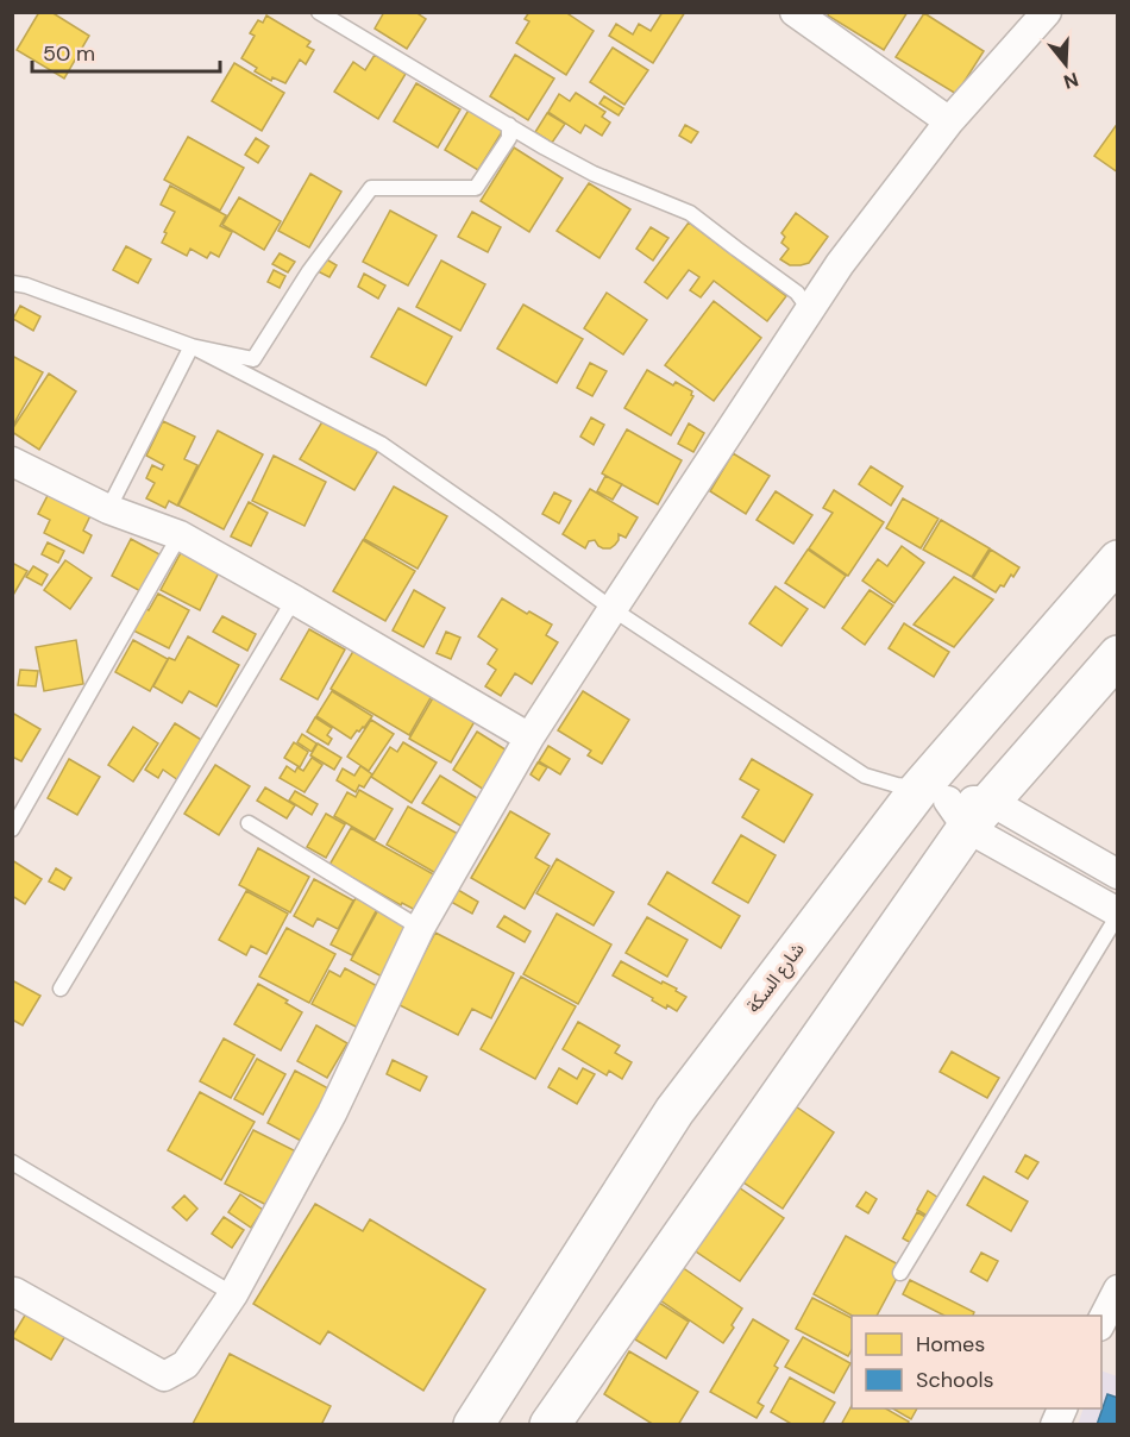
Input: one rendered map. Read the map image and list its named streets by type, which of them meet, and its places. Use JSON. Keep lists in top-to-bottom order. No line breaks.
{"streets":{"main road":["شارع السكة"]},"legend":["Homes","Schools"],"scale_bar":"50 m","north":"bottom"}
